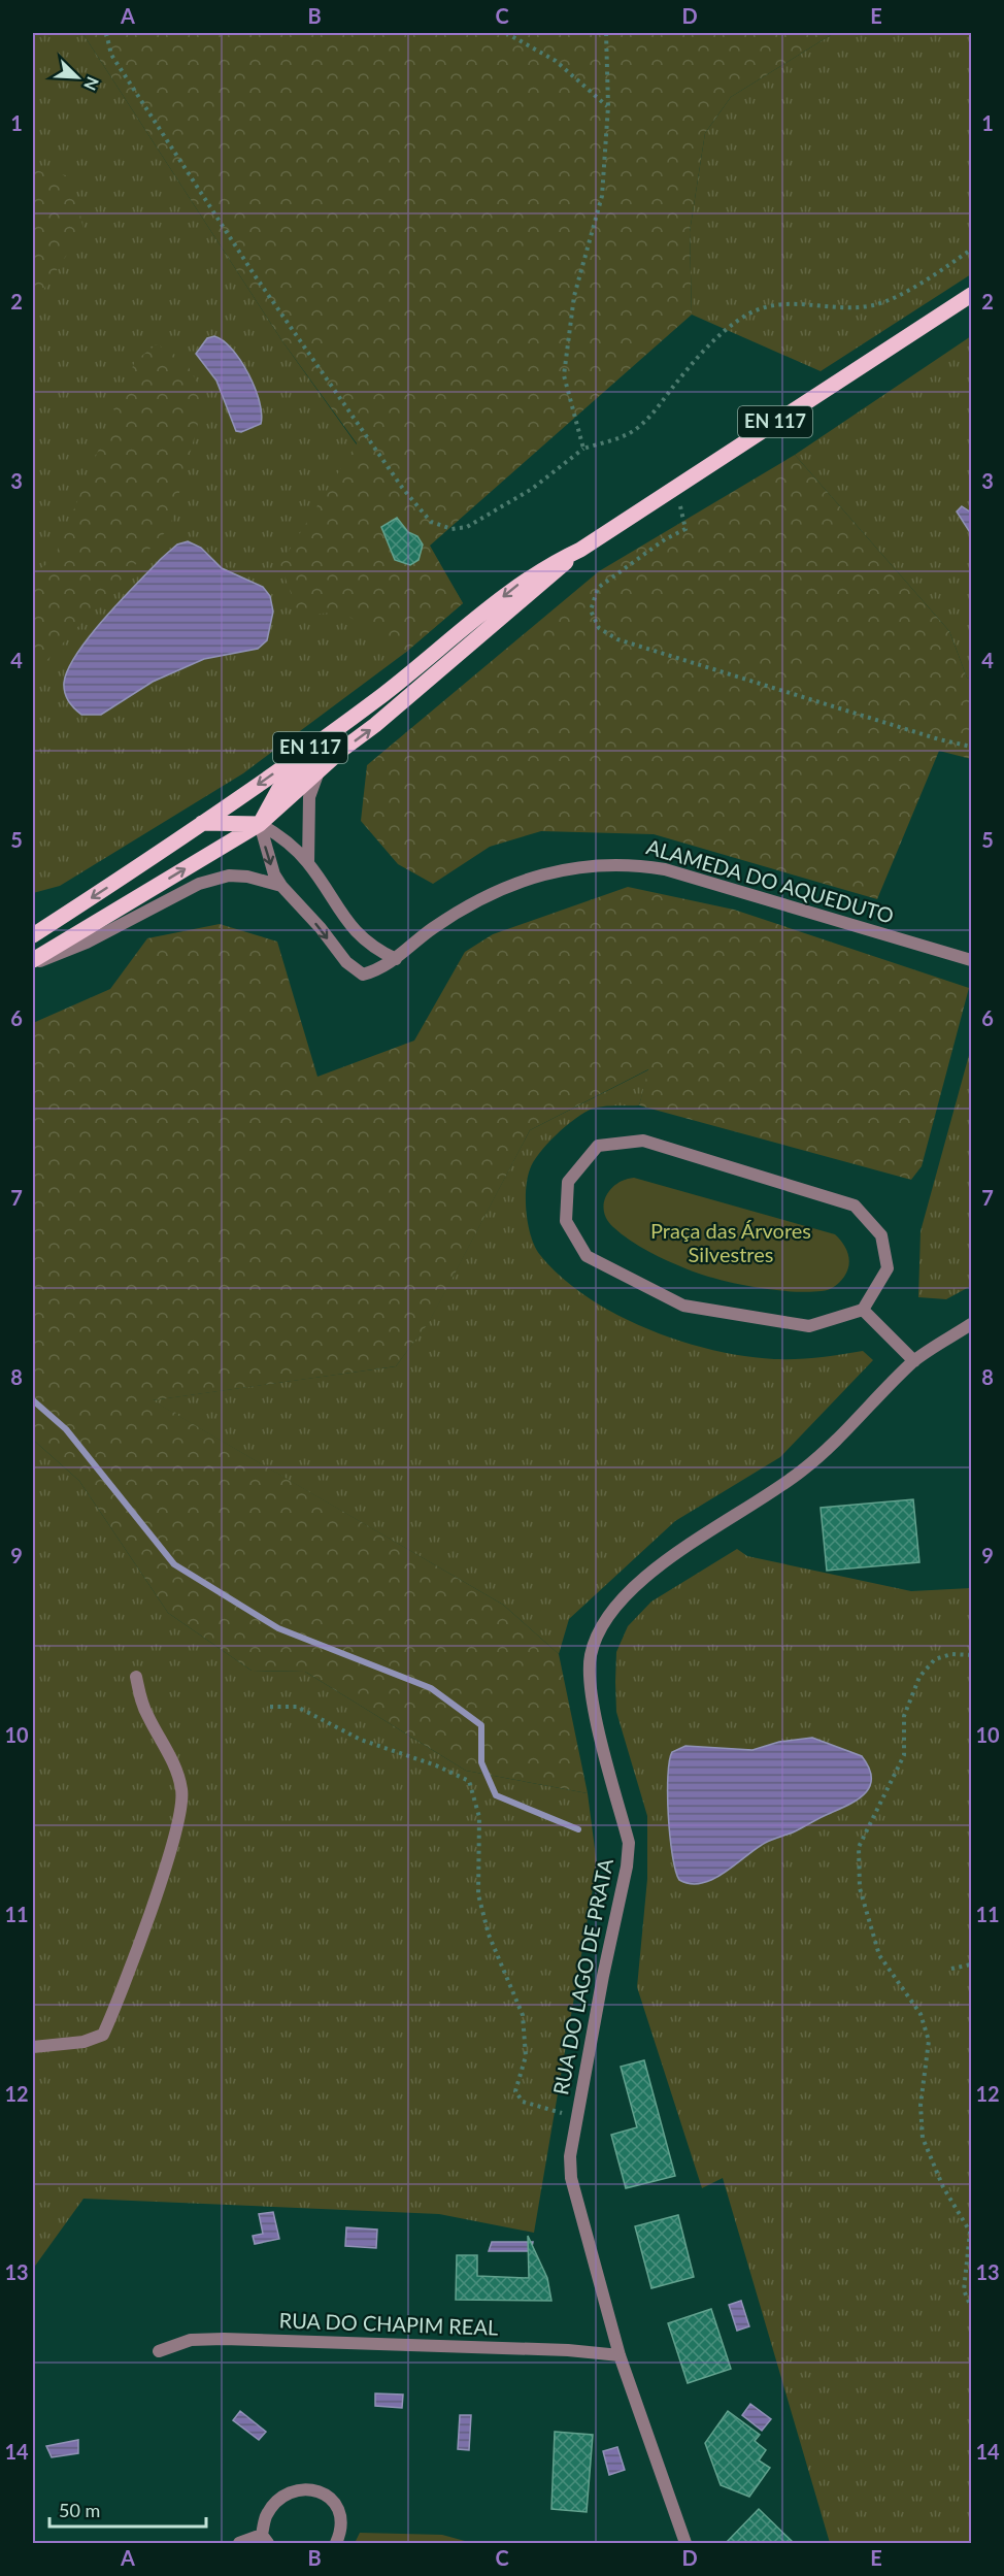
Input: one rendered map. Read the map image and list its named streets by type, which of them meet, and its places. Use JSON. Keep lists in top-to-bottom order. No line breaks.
{"streets":{"main road":["EN 117"],"street":["ALAMEDA DO AQUEDUTO","RUA DO LAGO DE PRATA","RUA DO CHAPIM REAL"]},"crossings":[["EN 117","ALAMEDA DO AQUEDUTO"],["RUA DO LAGO DE PRATA","RUA DO CHAPIM REAL"]],"parks":["Praça das Árvores Silvestres"],"scale_bar":"50 m","north":"bottom right","grid":{"columns":["A","B","C","D","E"],"rows":["1","2","3","4","5","6","7","8","9","10","11","12","13","14"]}}
